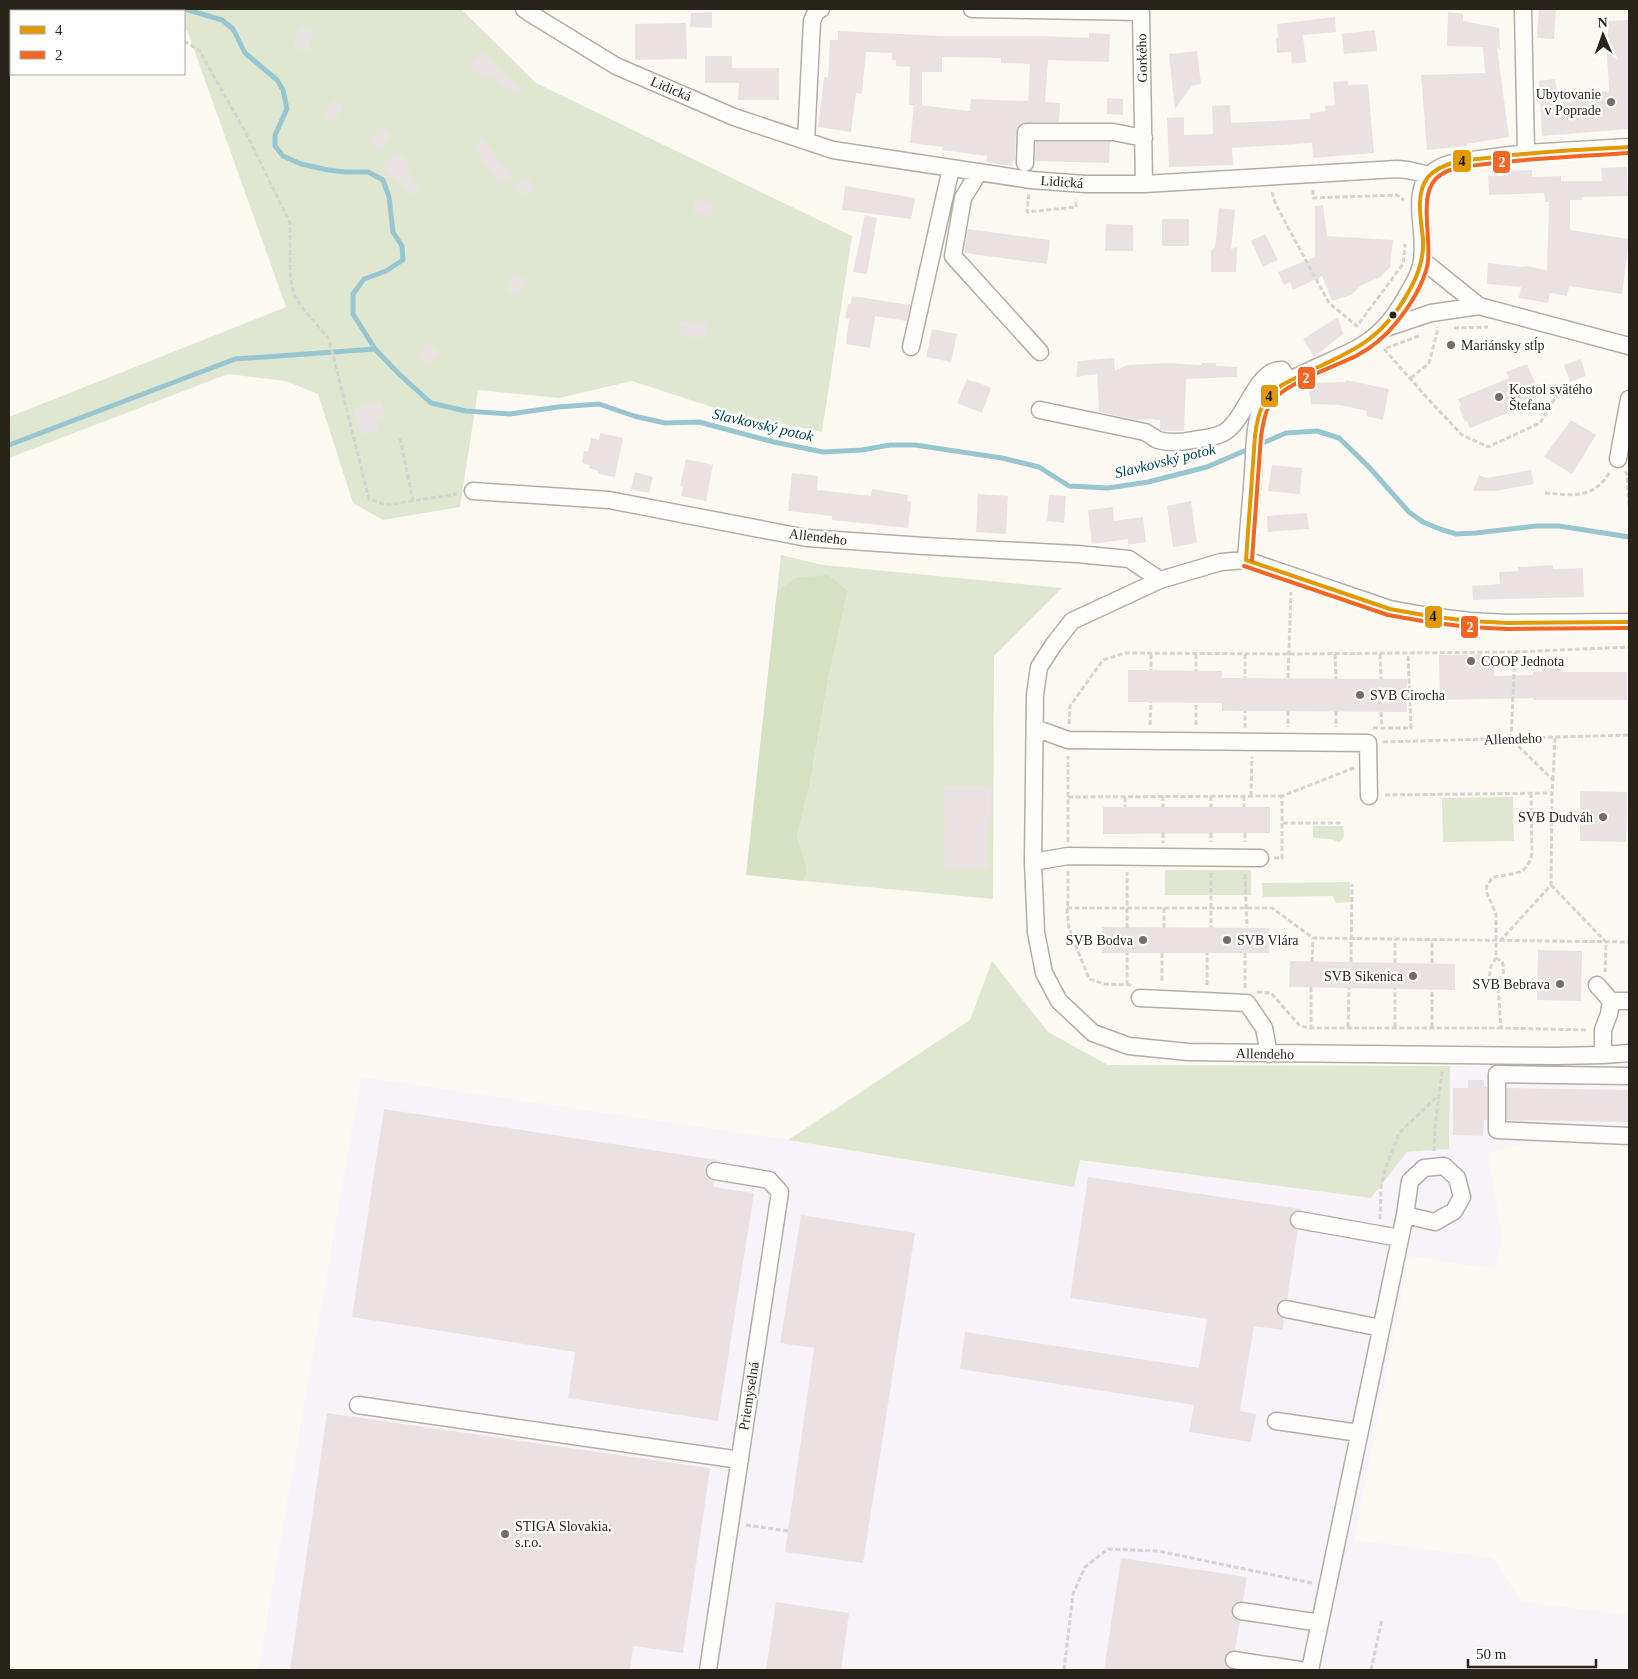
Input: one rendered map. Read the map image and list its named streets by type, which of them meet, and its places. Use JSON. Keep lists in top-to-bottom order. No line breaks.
{"streets":{"street":["Gorkého","Lidická","Allendeho","Priemyselná"]},"crossings":[["Gorkého","Lidická"]],"water":["Slavkovský potok"],"places":["Ubytovanie v Poprade","Mariánsky stĺp","Kostol svätého Štefana","COOP Jednota","SVB Cirocha","SVB Dudváh","SVB Bodva","SVB Vlára","SVB Sikenica","SVB Bebrava","STIGA Slovakia, s.r.o."],"lines":["transit line 4","transit line 2"],"legend":["4","2"],"scale_bar":"50 m","north":"top"}
